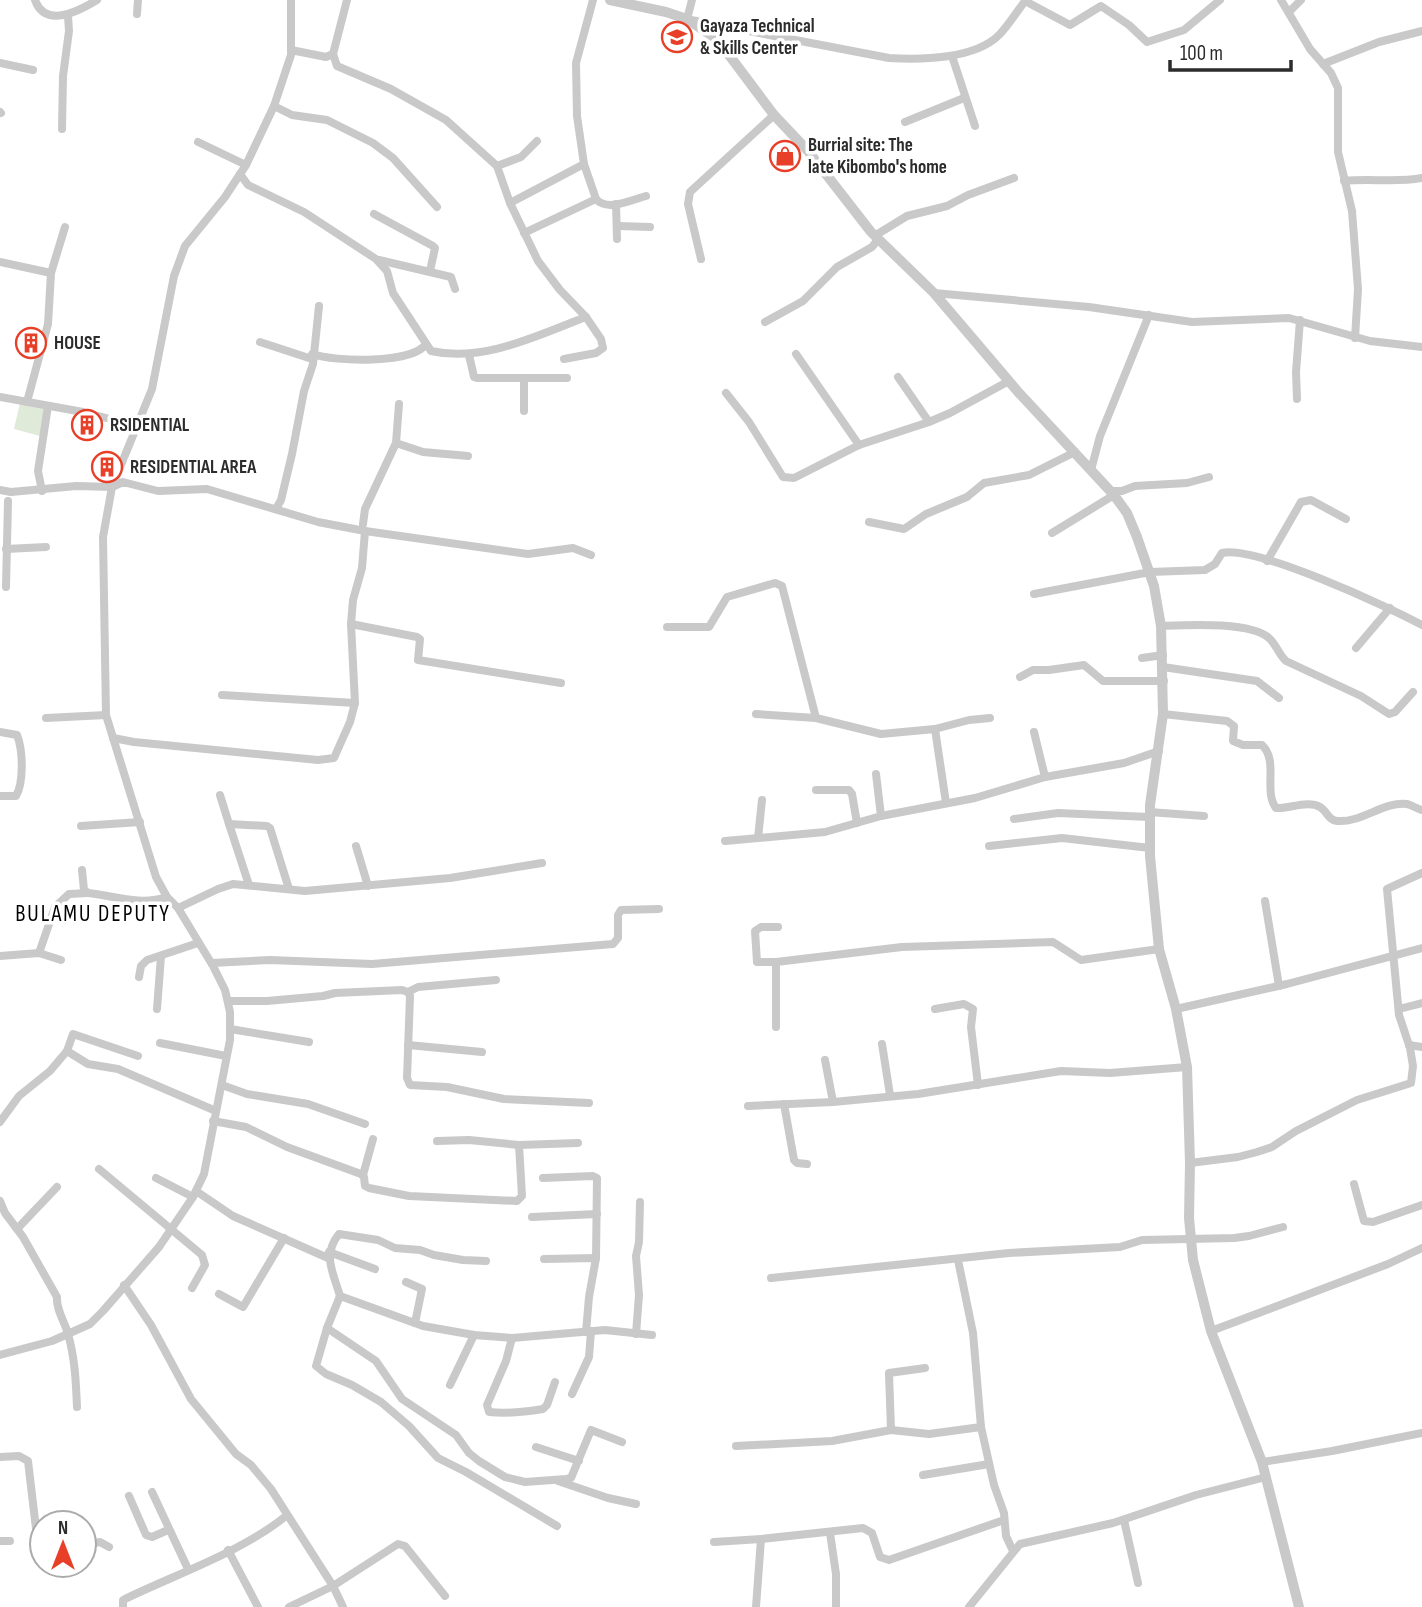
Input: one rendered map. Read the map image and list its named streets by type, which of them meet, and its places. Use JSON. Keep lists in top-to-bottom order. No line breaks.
{"districts":["BULAMU DEPUTY"],"places":{"school or university":["Gayaza Technical & Skills Center"],"shop":["Burrial site: The late Kibombo's home"],"building":["HOUSE","RSIDENTIAL","RESIDENTIAL AREA"]},"scale_bar":"100 m","north":"top"}
